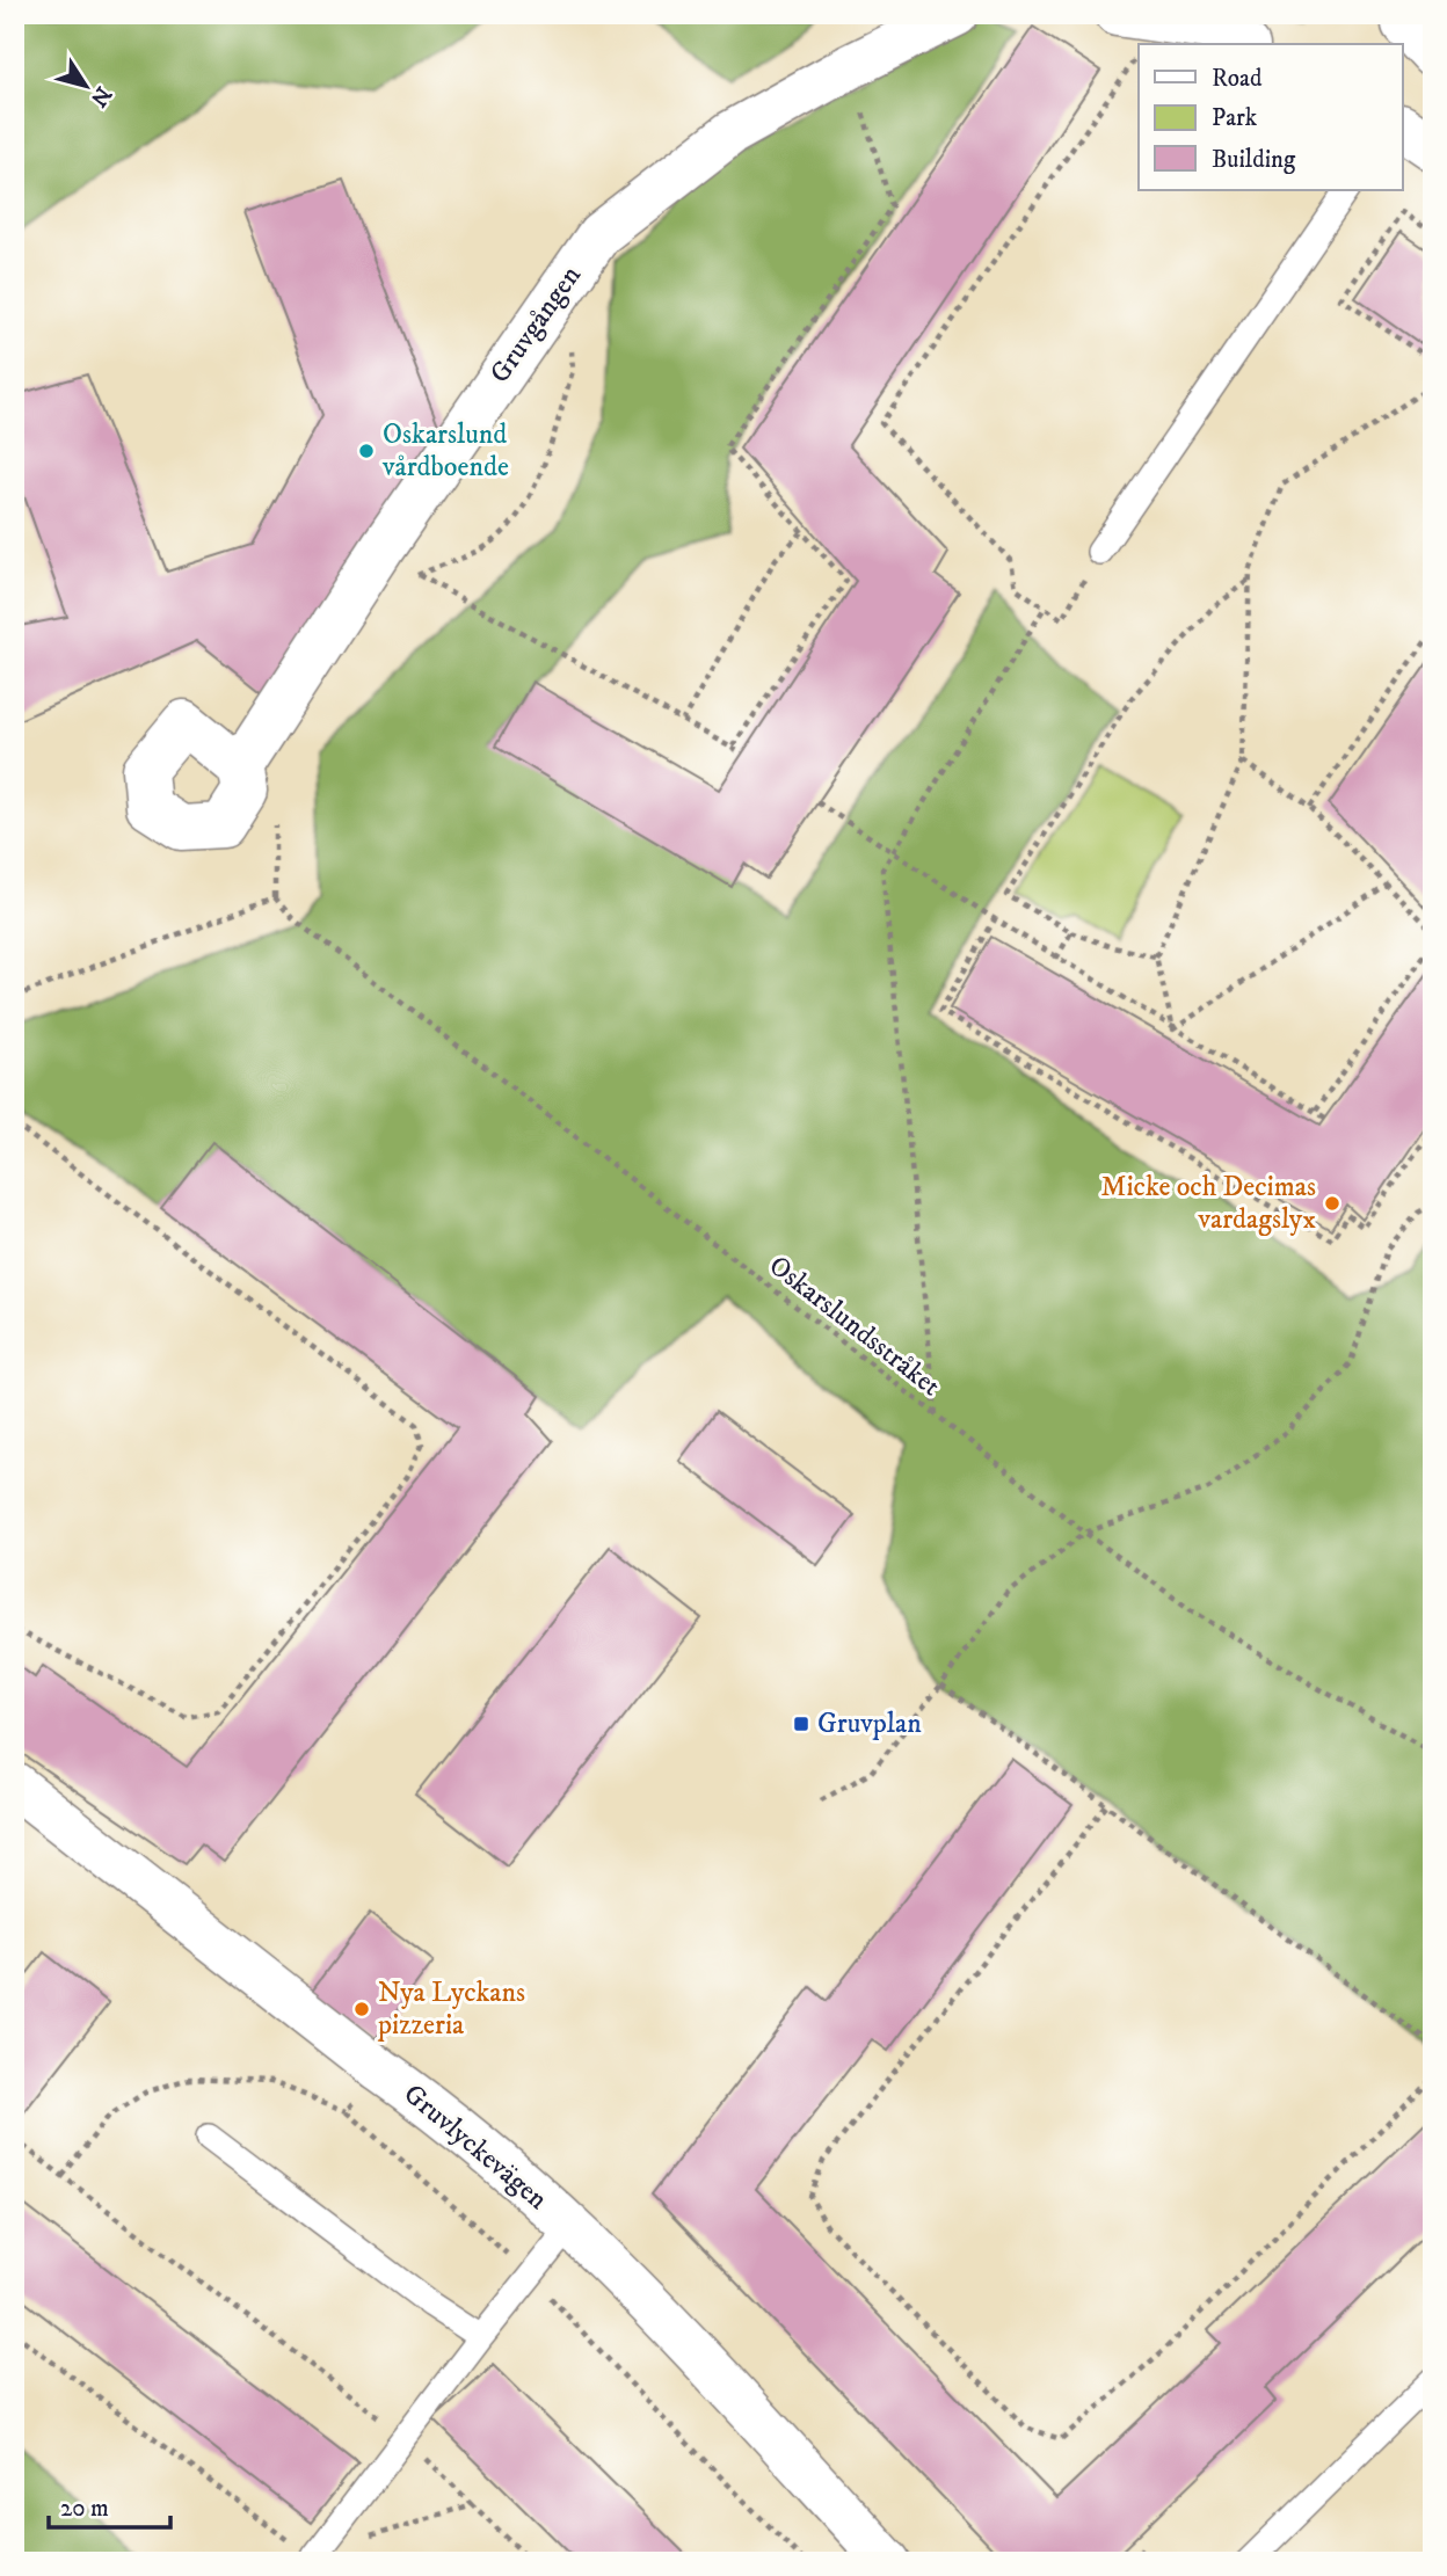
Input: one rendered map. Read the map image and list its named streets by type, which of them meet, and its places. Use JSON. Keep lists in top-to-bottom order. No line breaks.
{"streets":{"street":["Gruvgången","Gruvlyckevägen"],"path":["Oskarslundsstråket"]},"places":{"other":["Oskarslund vårdboende","Micke och Decimas vardagslyx","Nya Lyckans pizzeria"],"transit":["Gruvplan"]},"legend":["Road","Park","Building"],"scale_bar":"20 m","north":"bottom right"}
